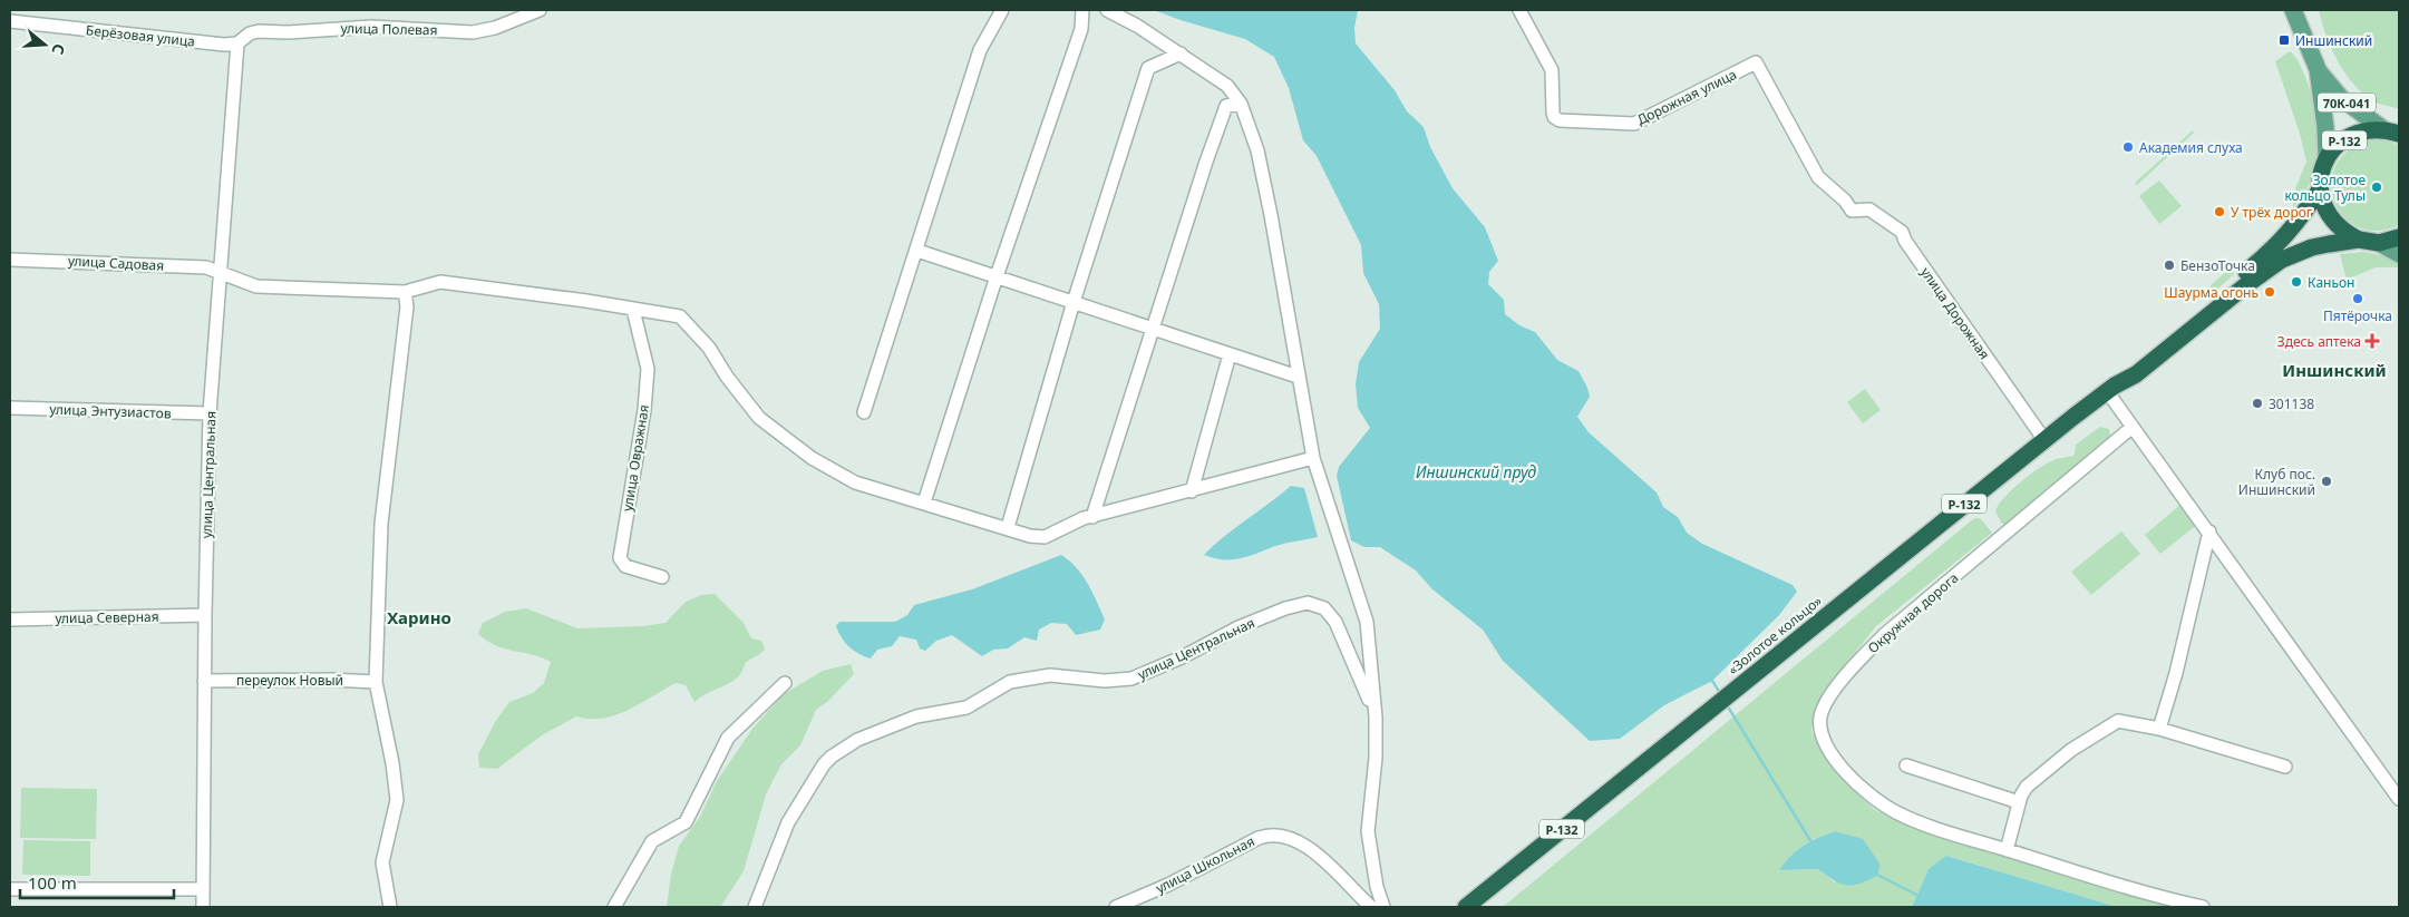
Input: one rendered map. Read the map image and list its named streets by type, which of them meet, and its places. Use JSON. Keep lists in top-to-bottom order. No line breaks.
{"streets":{"highway":["Р-132","«Золотое кольцо»"],"main road":["70К-041"],"street":["улица Полевая","Берёзовая улица","Дорожная улица","улица Садовая","улица Дорожная","улица Энтузиастов","улица Овражная","улица Центральная","Окружная дорога","переулок Новый","улица Школьная"]},"crossings":[["улица Полевая","Берёзовая улица"],["улица Полевая","улица Центральная"],["Берёзовая улица","улица Центральная"],["Дорожная улица","улица Дорожная"],["70К-041","Р-132"],["70К-041","«Золотое кольцо»"],["Р-132","«Золотое кольцо»"],["улица Садовая","улица Овражная"],["улица Садовая","улица Центральная"],["улица Дорожная","«Золотое кольцо»"],["улица Энтузиастов","улица Центральная"],["улица Центральная","переулок Новый"]],"districts":["Иншинский","Харино"],"water":["Иншинский пруд"],"places":{"transit":["Иншинский"],"other":["Академия слуха","Золотое кольцо Тулы","У трёх дорог","БензоТочка","Каньон","Шаурма огонь","Пятёрочка","301138","Клуб пос. Иншинский"],"health":["Здесь аптека"]},"scale_bar":"100 m","north":"right"}
